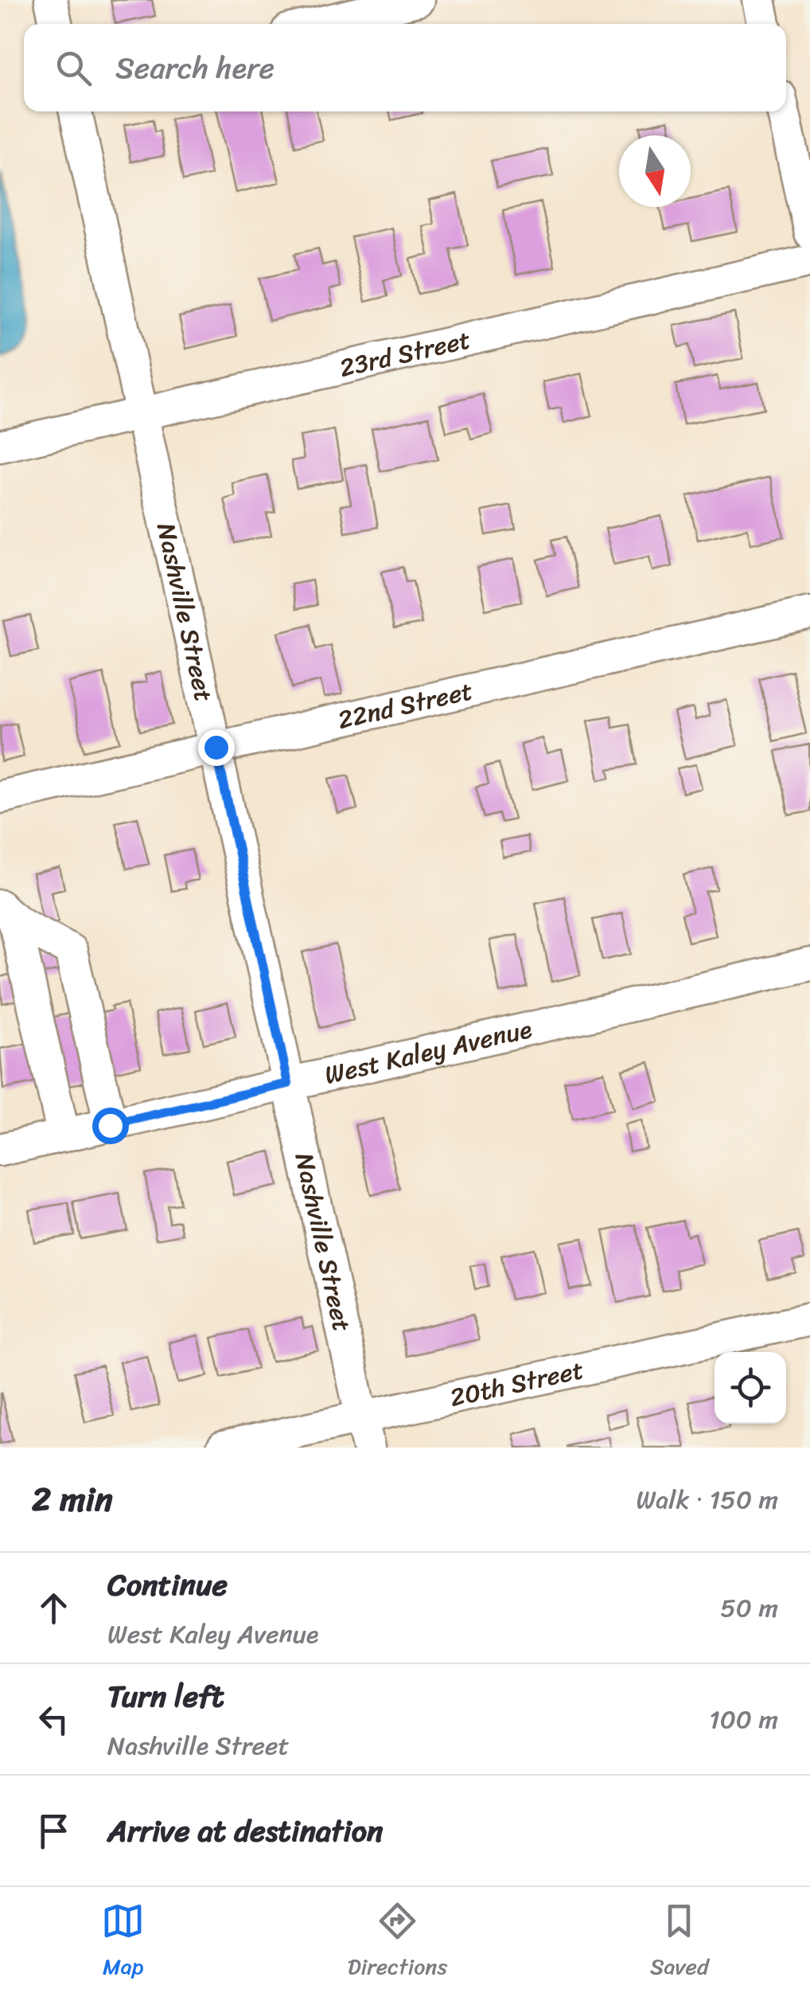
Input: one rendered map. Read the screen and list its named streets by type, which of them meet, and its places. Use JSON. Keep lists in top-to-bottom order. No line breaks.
{"streets":{"street":["23rd Street","Nashville Street","22nd Street","West Kaley Avenue","20th Street"]},"crossings":[["23rd Street","Nashville Street"],["Nashville Street","22nd Street"],["Nashville Street","West Kaley Avenue"],["Nashville Street","20th Street"]],"north":"bottom","page":{"search":"Search here","heading":["2 min","Walk · 150 m"],"list":[["Continue","West Kaley Avenue","50 m"],["Turn left","Nashville Street","100 m"],"Arrive at destination"],"nav":["Map","Directions","Saved"]}}
